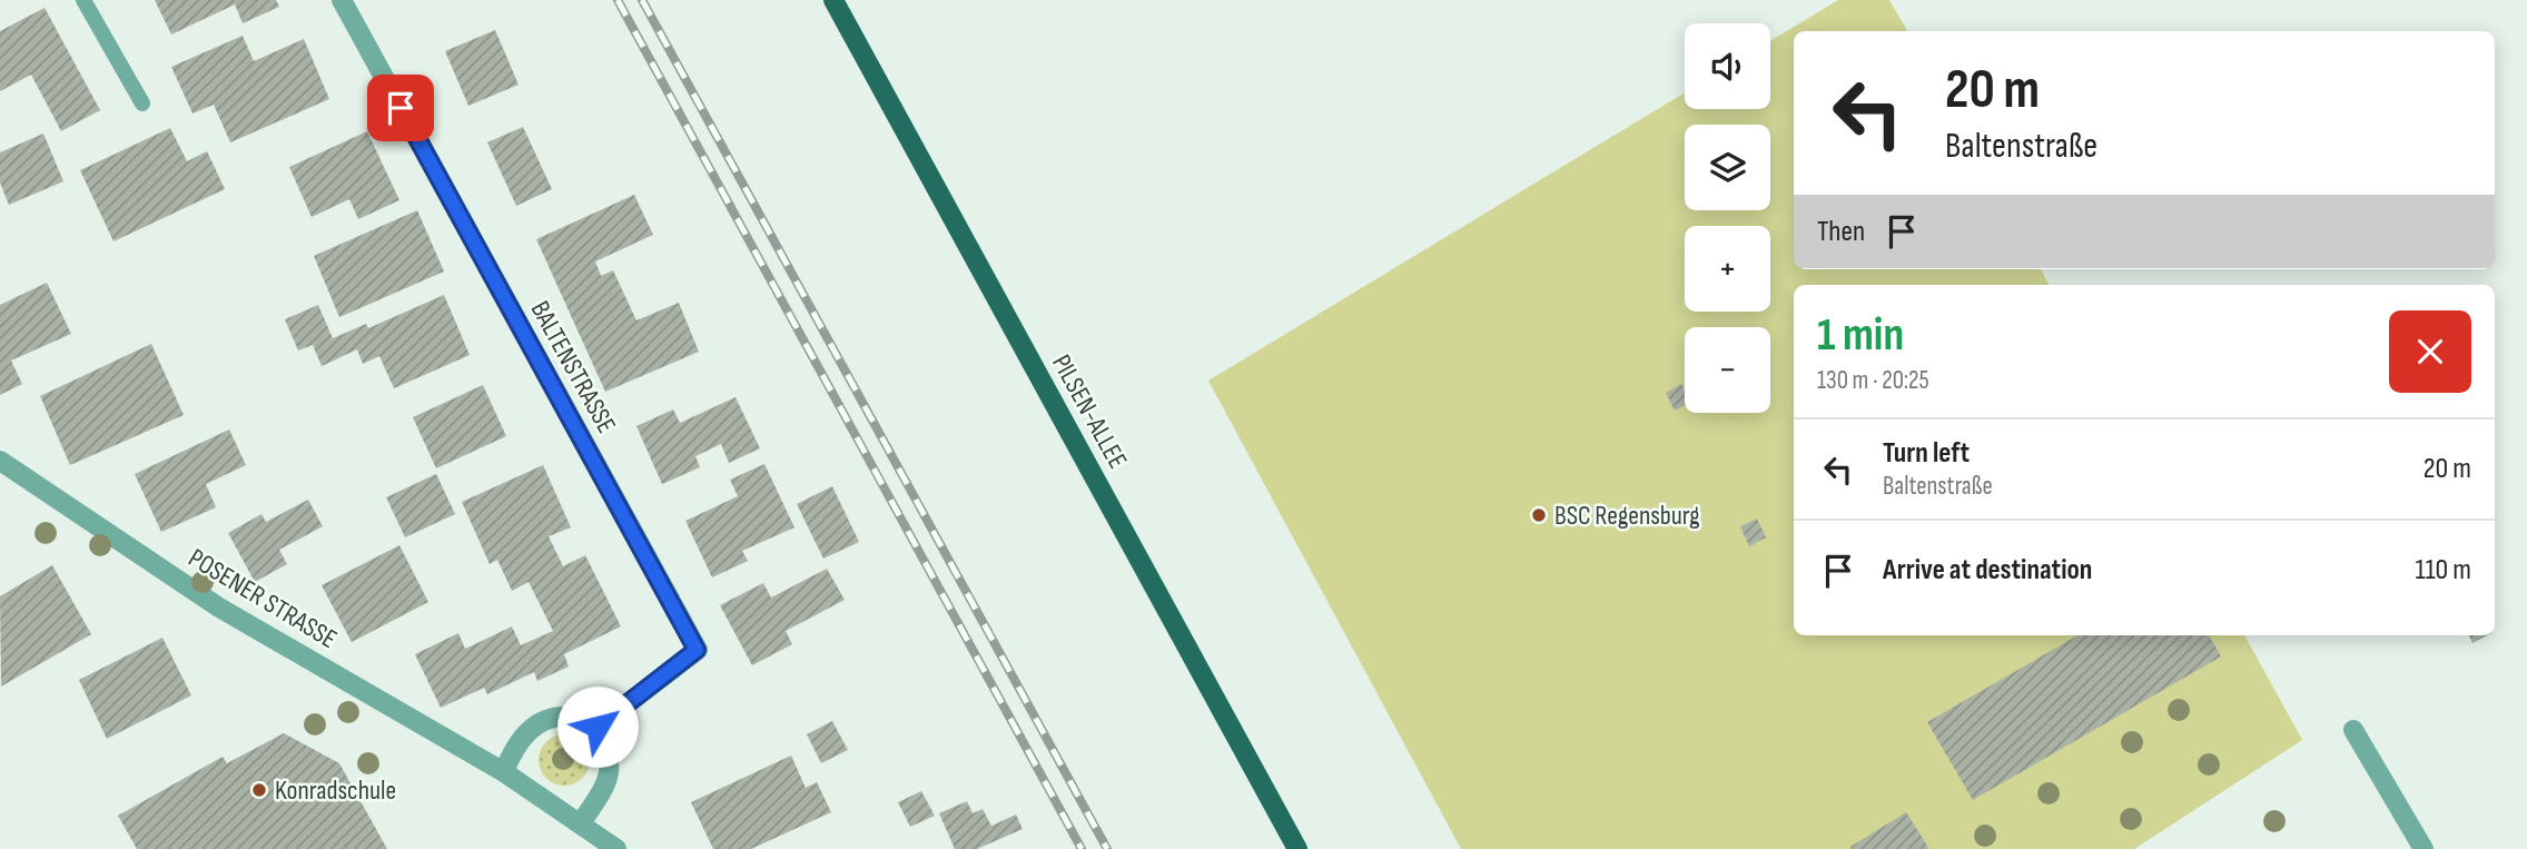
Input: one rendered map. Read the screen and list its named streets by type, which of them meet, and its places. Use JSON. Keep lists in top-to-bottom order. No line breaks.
{"streets":{"main road":["PILSEN-ALLEE"],"street":["BALTENSTRASSE","POSENER STRASSE"]},"crossings":[["BALTENSTRASSE","POSENER STRASSE"]],"places":["BSC Regensburg","Konradschule"],"page":{"map_buttons":["+","−"],"turn":["20 m","Baltenstraße"],"then":"Then","heading":["1 min","130 m · 20:25"],"list":[{"name":"Turn left","note":"Baltenstraße","value":"20 m"},{"name":"Arrive at destination","value":"110 m"}]}}
